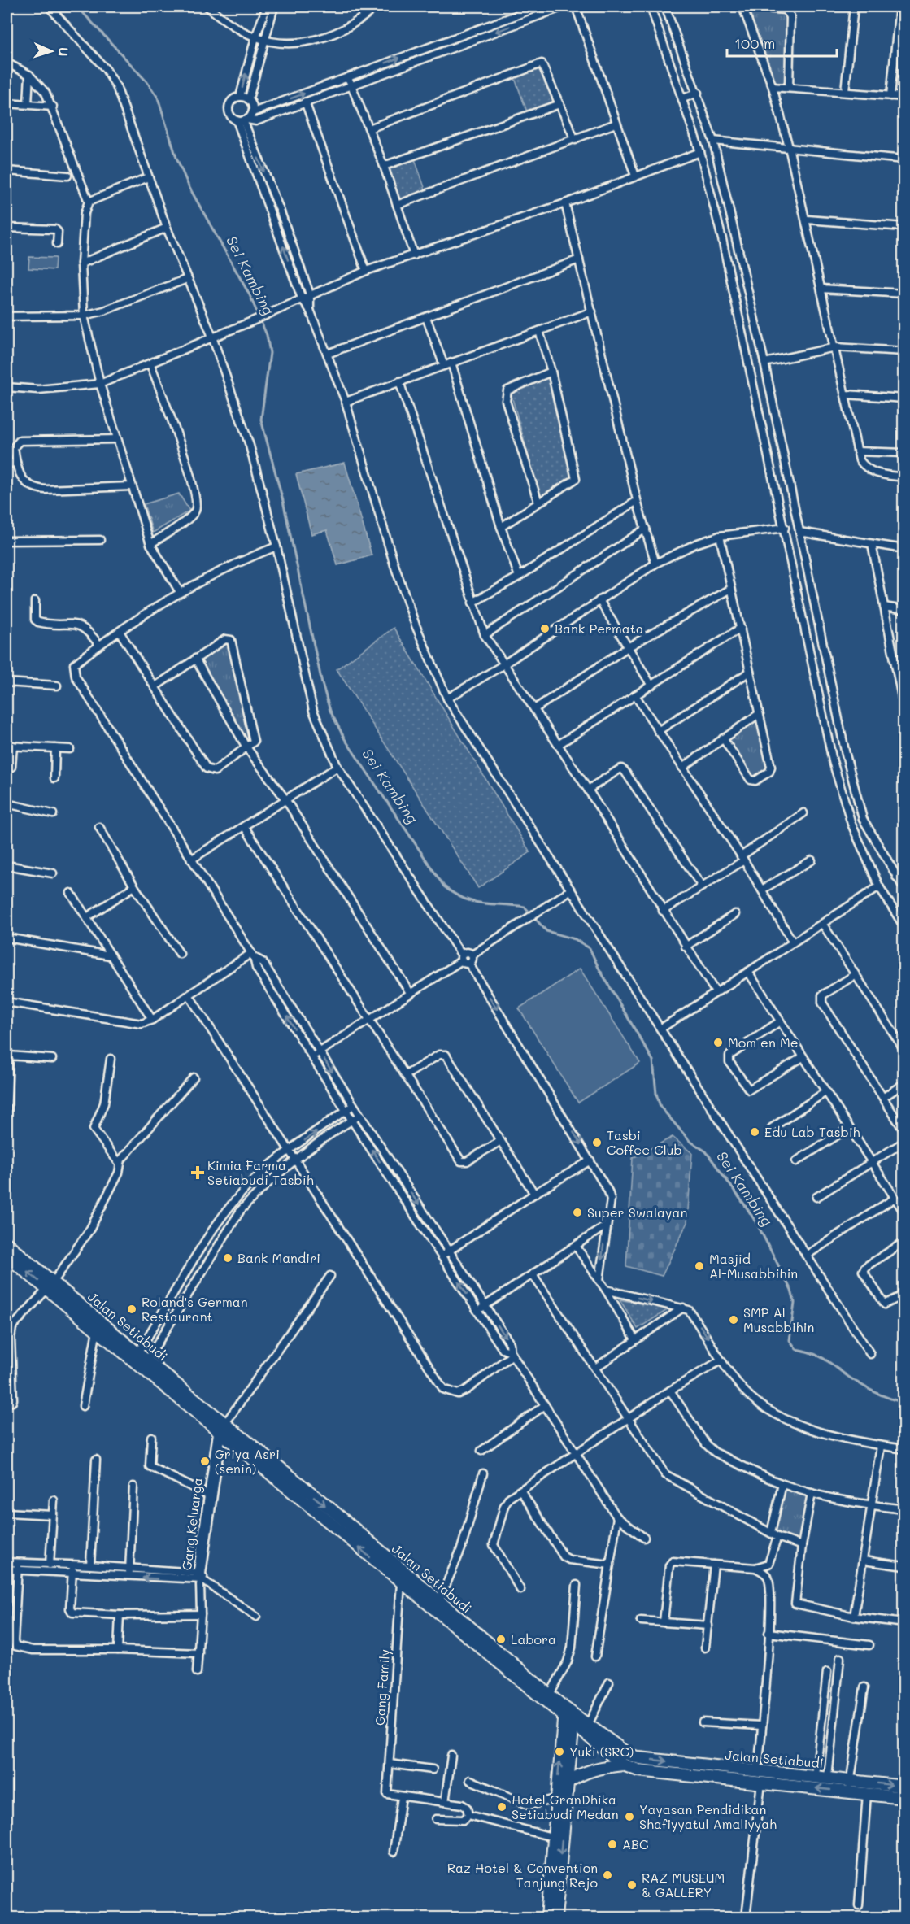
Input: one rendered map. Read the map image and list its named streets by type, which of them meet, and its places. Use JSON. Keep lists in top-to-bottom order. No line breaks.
{"streets":{"main road":["Jalan Setiabudi"],"street":["Gang Keluarga","Gang Family"]},"crossings":[["Jalan Setiabudi","Gang Keluarga"],["Jalan Setiabudi","Gang Family"]],"water":["Sei Kambing"],"places":{"other":["Bank Permata","Mom en Me","Edu Lab Tasbih","Tasbi Coffee Club","Super Swalayan","Bank Mandiri","Masjid Al-Musabbihin","Roland's German Restaurant","SMP Al Musabbihin","Griya Asri (senin)","Labora","Yuki (SRC)","Hotel GranDhika Setiabudi Medan","Yayasan Pendidikan Shafiyyatul Amaliyyah","ABC","Raz Hotel & Convention Tanjung Rejo","RAZ MUSEUM & GALLERY"],"health":["Kimia Farma Setiabudi Tasbih"]},"scale_bar":"100 m","north":"right"}
